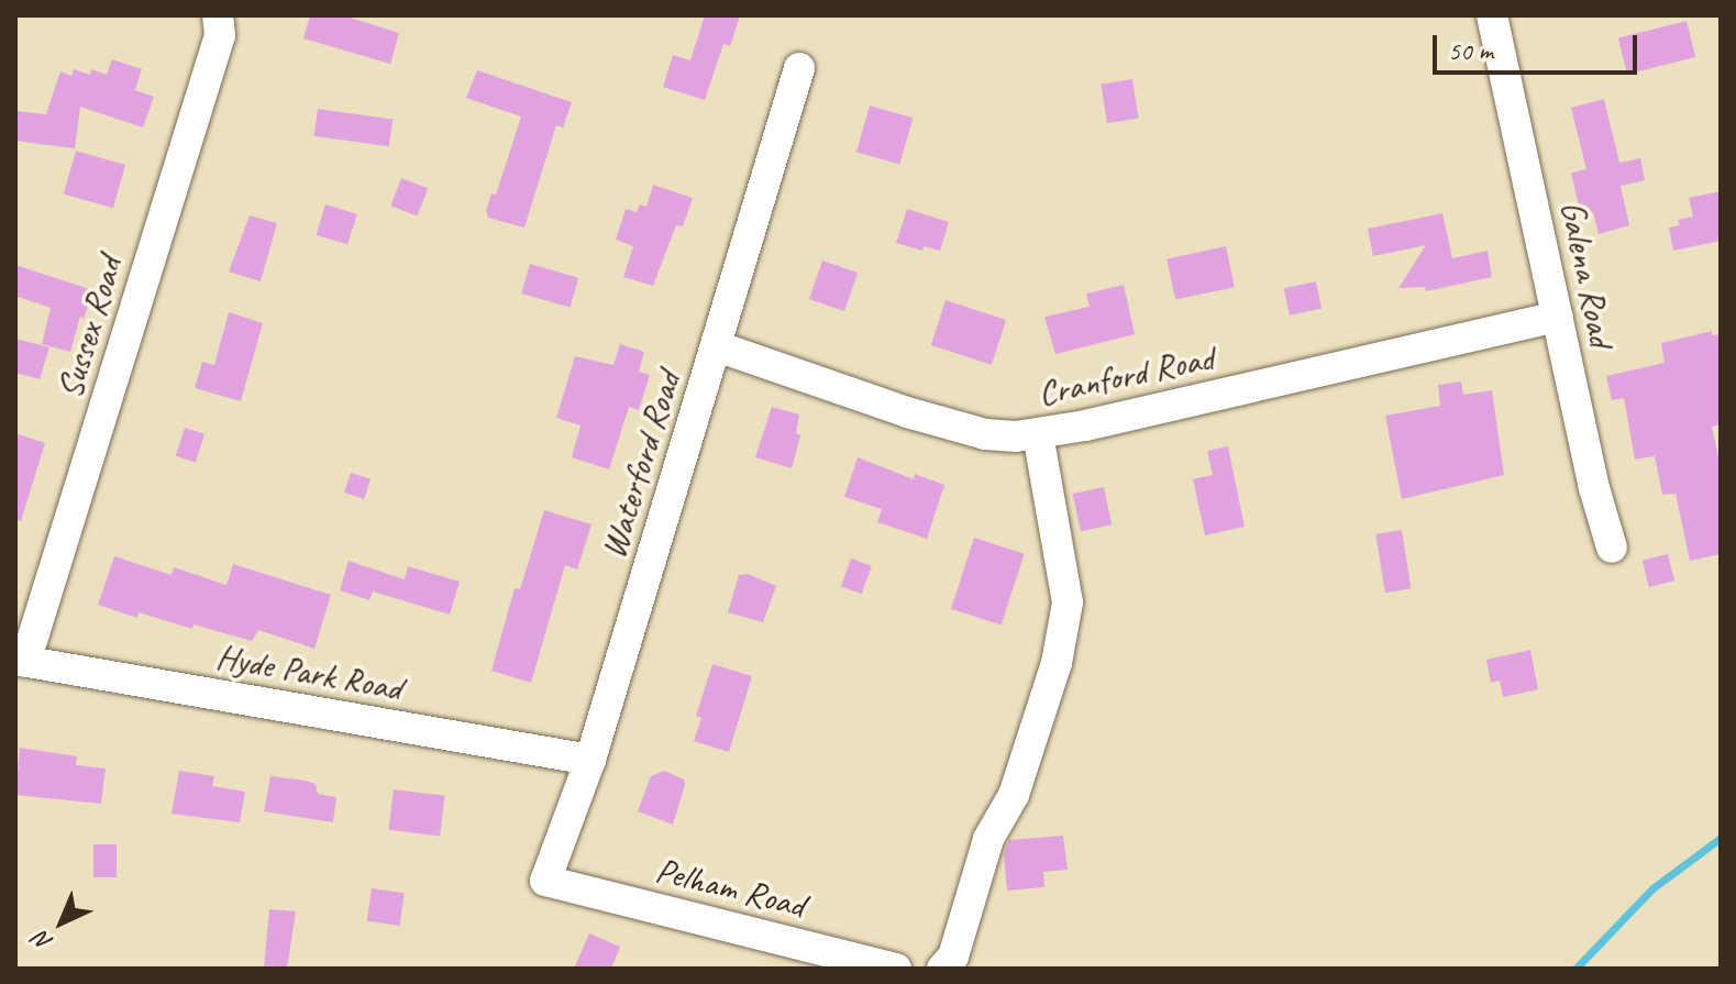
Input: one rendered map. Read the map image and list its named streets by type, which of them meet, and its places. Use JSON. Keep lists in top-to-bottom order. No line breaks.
{"streets":{"street":["Galena Road","Sussex Road","Cranford Road","Waterford Road","Hyde Park Road","Pelham Road"]},"crossings":[["Galena Road","Cranford Road"],["Sussex Road","Hyde Park Road"],["Cranford Road","Waterford Road"],["Waterford Road","Hyde Park Road"],["Waterford Road","Pelham Road"]],"scale_bar":"50 m","north":"bottom left"}
